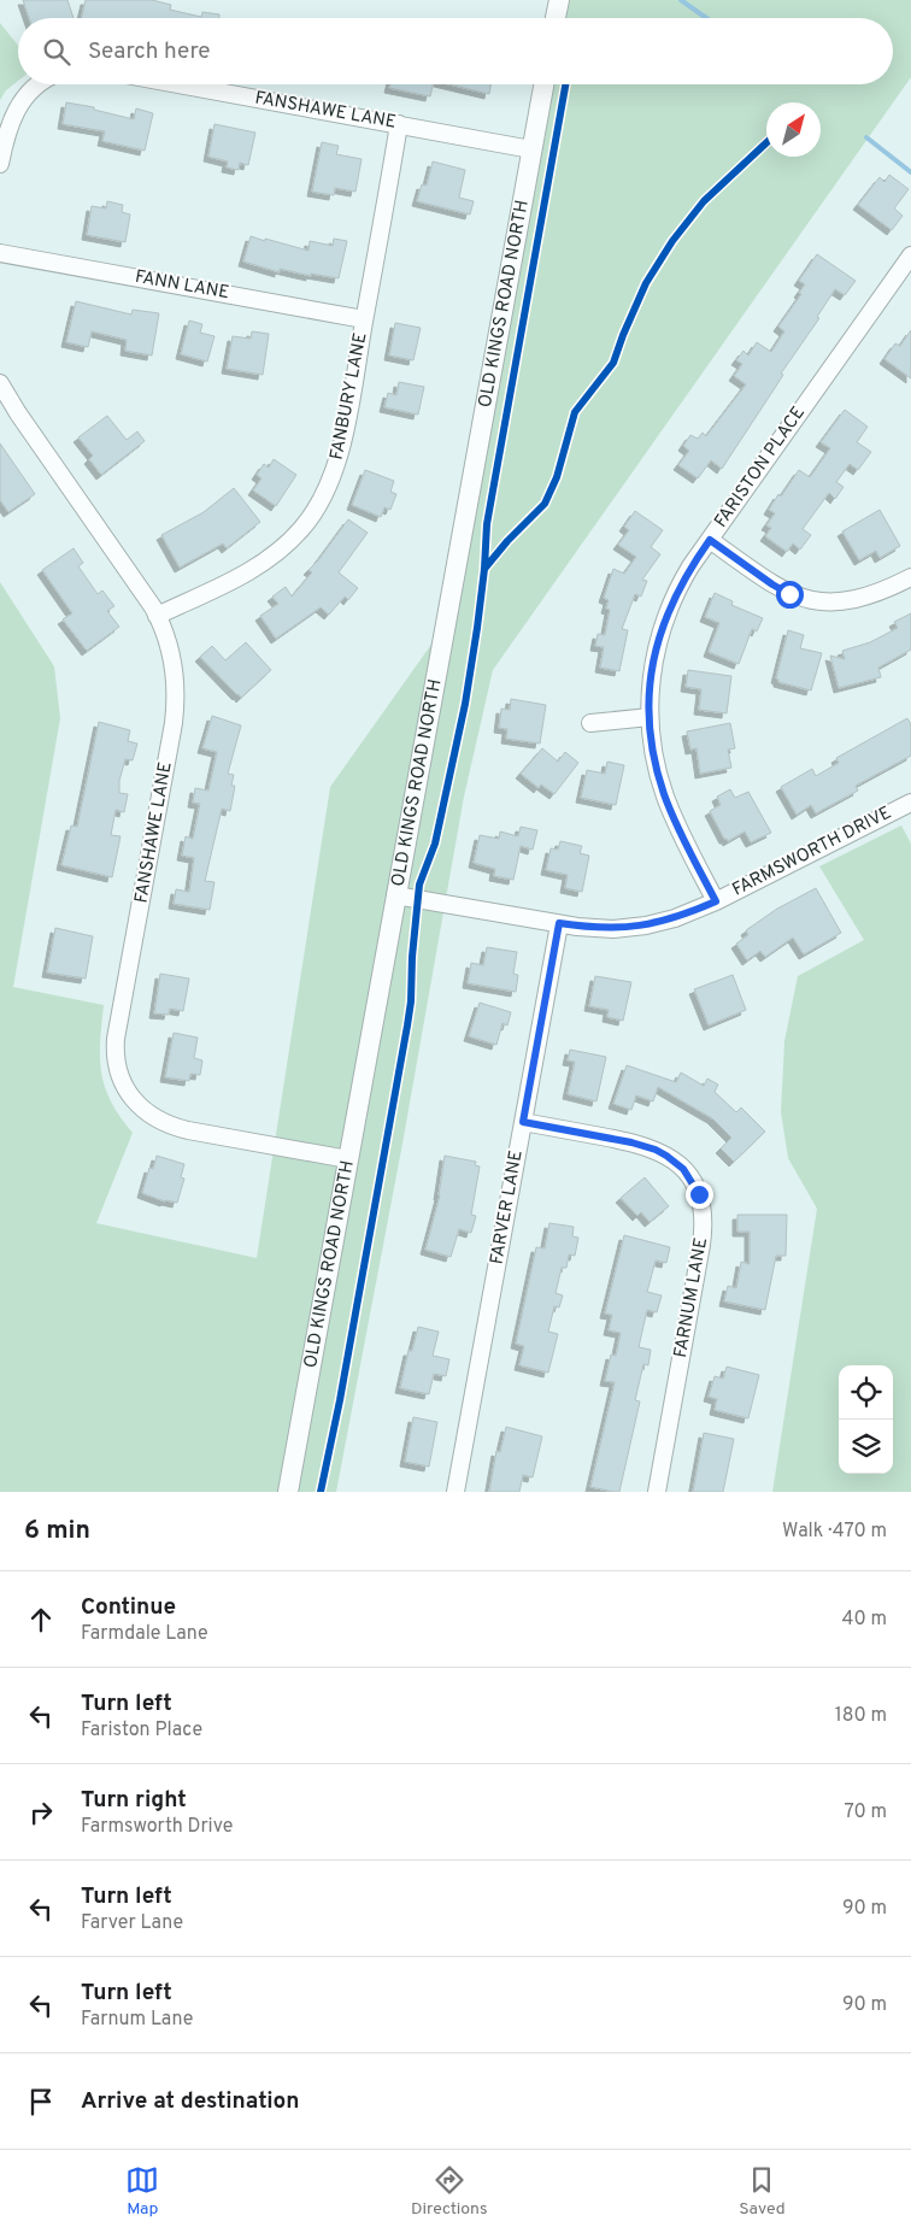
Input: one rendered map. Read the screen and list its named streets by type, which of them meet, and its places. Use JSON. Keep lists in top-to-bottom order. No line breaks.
{"streets":{"street":["FANSHAWE LANE","FANN LANE","OLD KINGS ROAD NORTH","FANBURY LANE","FARISTON PLACE","FARMSWORTH DRIVE","FARVER LANE","FARNUM LANE"]},"crossings":[["FANSHAWE LANE","OLD KINGS ROAD NORTH"],["FANSHAWE LANE","FANBURY LANE"],["FANN LANE","FANBURY LANE"],["OLD KINGS ROAD NORTH","FARMSWORTH DRIVE"],["FARISTON PLACE","FARMSWORTH DRIVE"],["FARMSWORTH DRIVE","FARVER LANE"],["FARVER LANE","FARNUM LANE"]],"north":"top right","page":{"search":"Search here","heading":["6 min","Walk · 470 m"],"list":[["Continue","Farmdale Lane","40 m"],["Turn left","Fariston Place","180 m"],["Turn right","Farmsworth Drive","70 m"],["Turn left","Farver Lane","90 m"],["Turn left","Farnum Lane","90 m"],"Arrive at destination"],"nav":["Map","Directions","Saved"]}}
